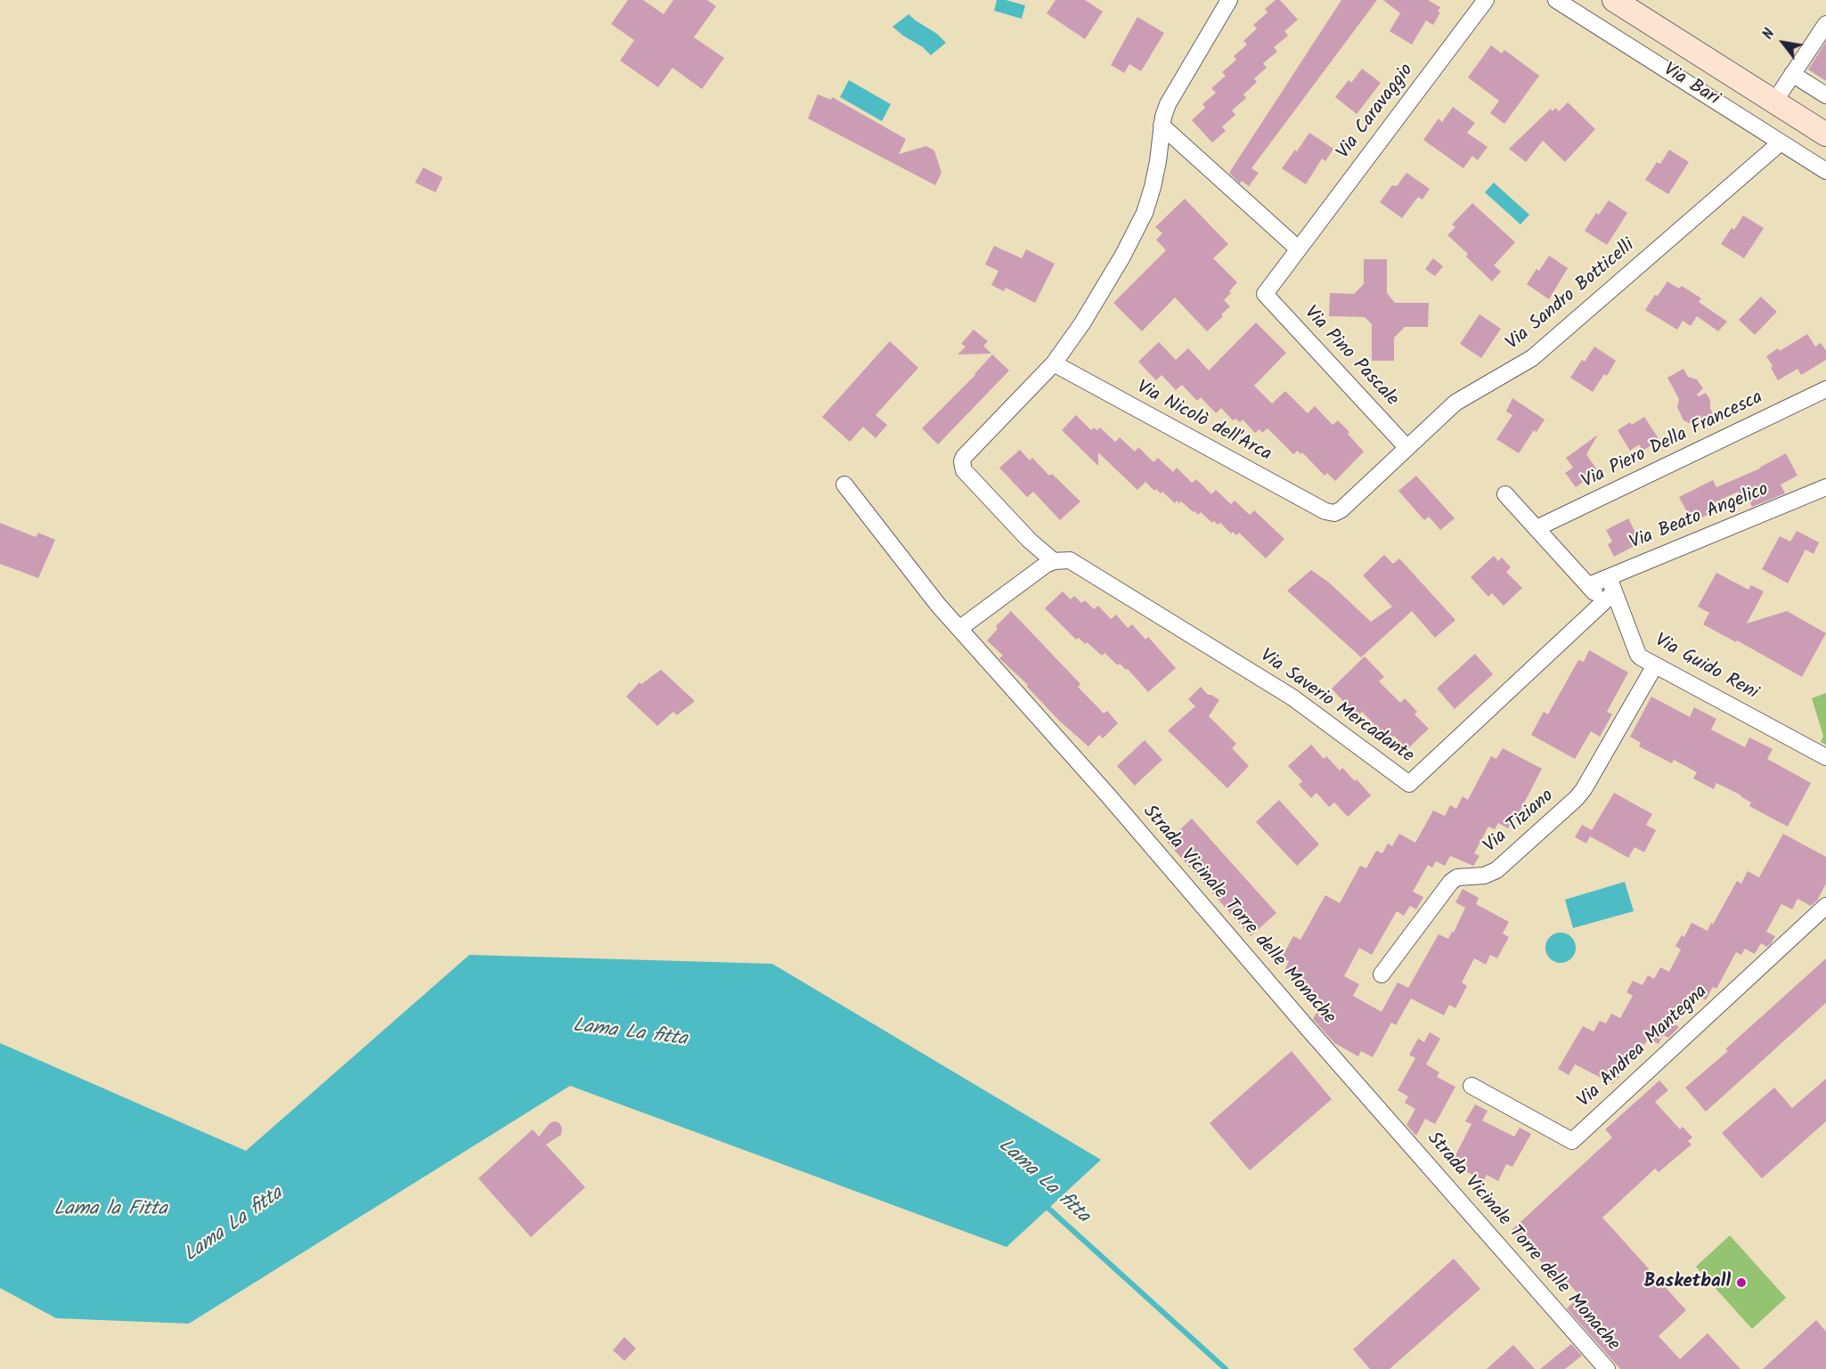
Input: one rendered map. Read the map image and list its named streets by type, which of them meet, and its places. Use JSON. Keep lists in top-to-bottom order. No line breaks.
{"streets":{"main road":["Via Bari"],"street":["Via Caravaggio","Via Sandro Botticelli","Via Pino Pascale","Via Nicolò dell'Arca","Via Piero Della Francesca","Via Beato Angelico","Via Guido Reni","Via Saverio Mercadante","Via Tiziano","Strada Vicinale Torre delle Monache","Via Andrea Mantegna"]},"crossings":[["Via Bari","Via Sandro Botticelli"],["Via Caravaggio","Via Pino Pascale"],["Via Sandro Botticelli","Via Pino Pascale"],["Via Sandro Botticelli","Via Nicolò dell'Arca"],["Via Piero Della Francesca","Via Beato Angelico"],["Via Beato Angelico","Via Guido Reni"],["Via Beato Angelico","Via Saverio Mercadante"],["Via Guido Reni","Via Saverio Mercadante"],["Via Guido Reni","Via Tiziano"]],"water":["Lama La fitta","Lama la Fitta"],"places":["Basketball"],"north":"top left"}
